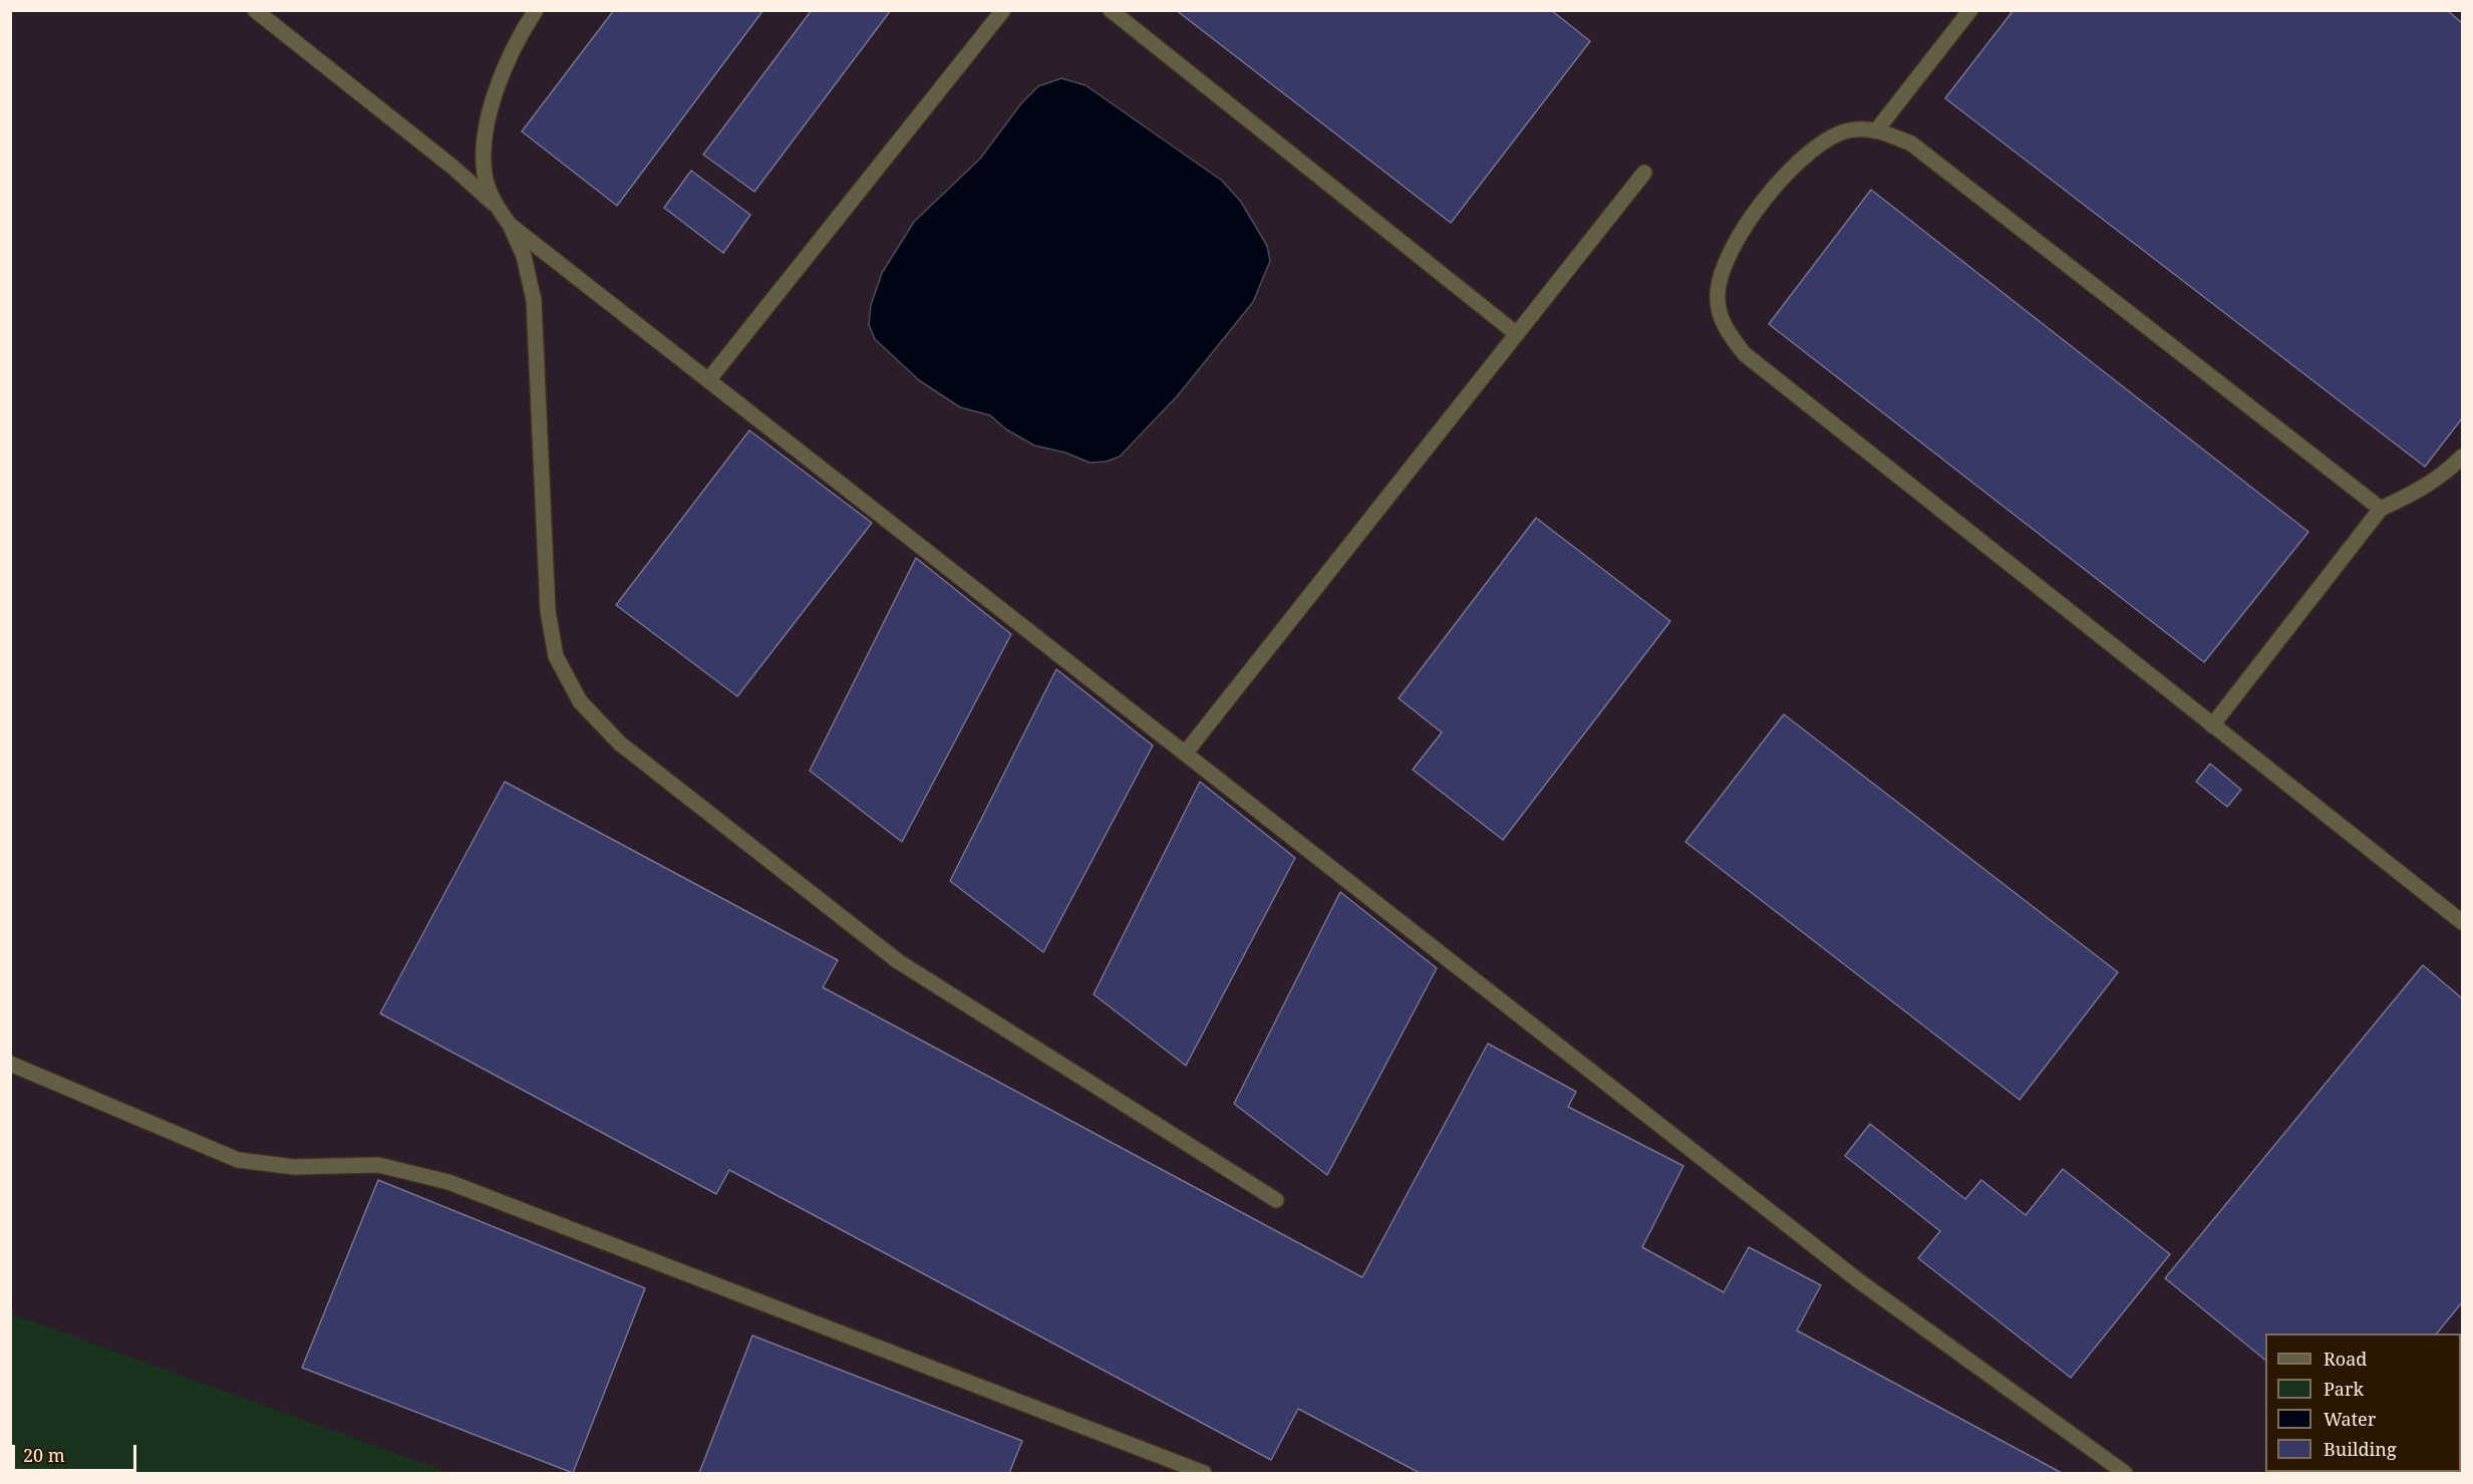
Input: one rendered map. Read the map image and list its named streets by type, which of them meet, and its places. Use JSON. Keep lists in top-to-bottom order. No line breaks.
{"legend":["Road","Park","Water","Building"],"scale_bar":"20 m"}
